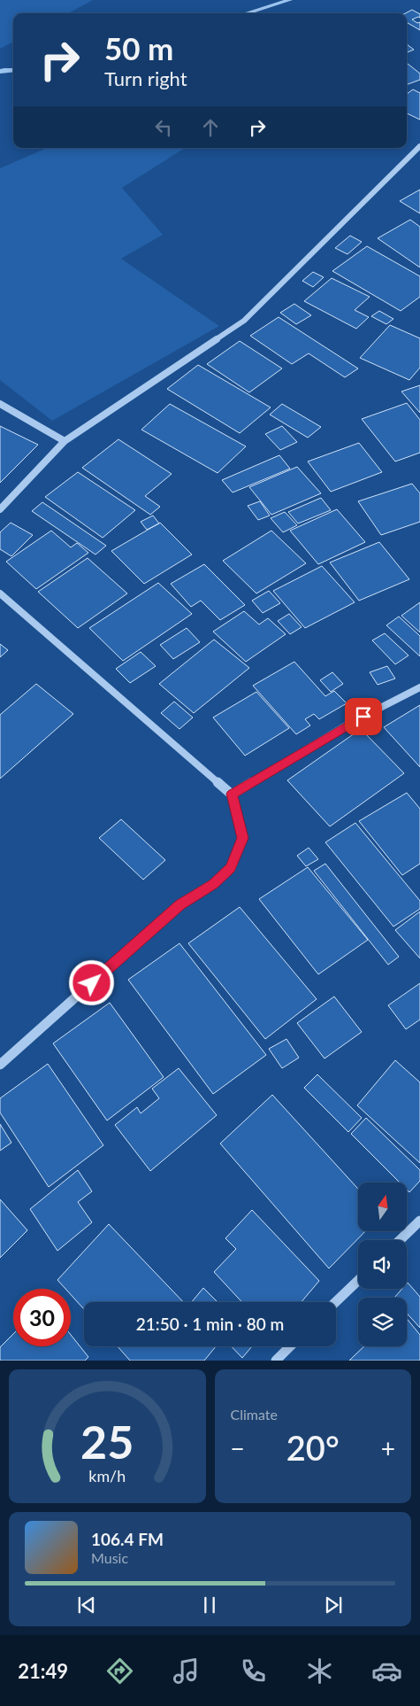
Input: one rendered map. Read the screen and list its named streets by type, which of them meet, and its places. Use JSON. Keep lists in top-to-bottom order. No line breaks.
{"north":"top","page":{"turn":["50 m","Turn right"],"limit":"30","trip":"21:50 · 1 min · 80 m","tile":"Climate","heat":["−","20°","+"],"song":["106.4 FM","Music"],"tabs":"21:49","gauge":["25","km/h"]}}
